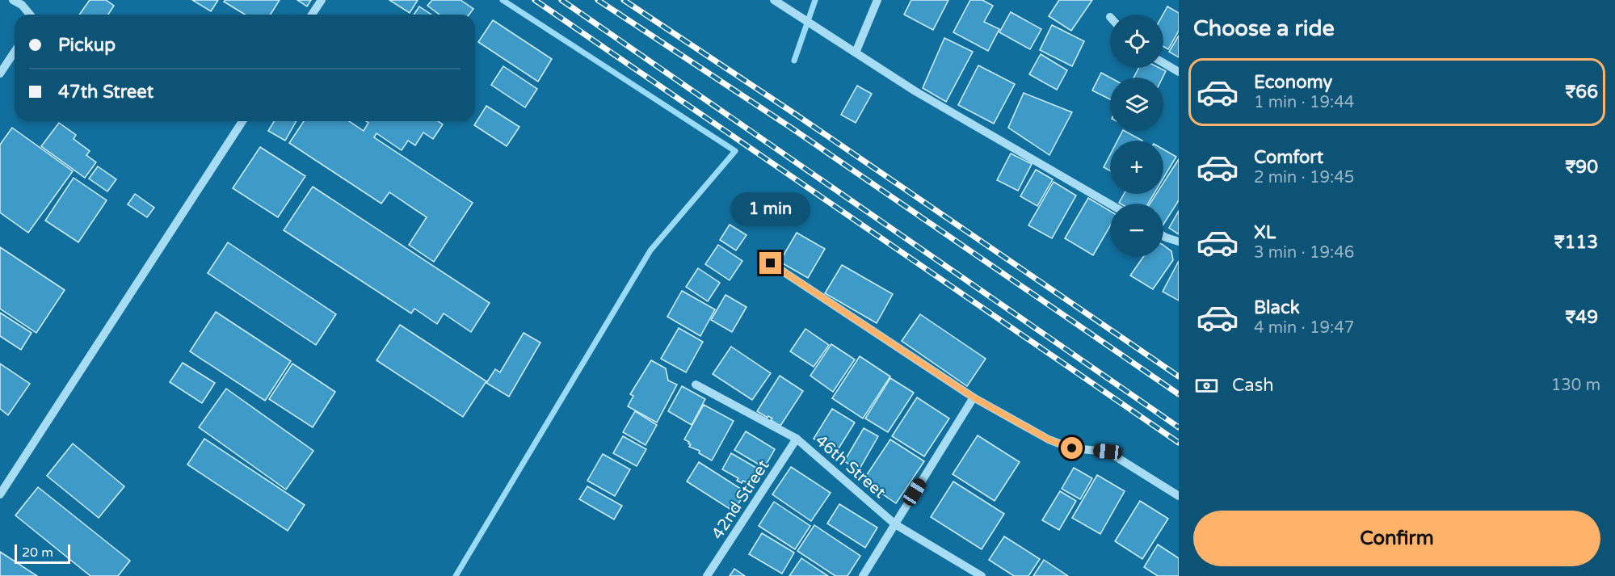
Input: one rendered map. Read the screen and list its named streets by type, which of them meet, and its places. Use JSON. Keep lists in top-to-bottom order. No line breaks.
{"streets":{"street":["46th Street","42nd Street"]},"crossings":[["46th Street","42nd Street"]],"scale_bar":"20 m","page":{"heading":"Choose a ride","map_buttons":["+","−"],"banner":["Pickup","47th Street"],"list":[{"name":"Economy","note":"1 min · 19:44","value":"₹66"},{"name":"Comfort","note":"2 min · 19:45","value":"₹90"},{"name":"XL","note":"3 min · 19:46","value":"₹113"},{"name":"Black","note":"4 min · 19:47","value":"₹49"}],"bubble":"1 min","pay":["Cash","130 m"],"buttons":"Confirm","scale":"20 m"}}
